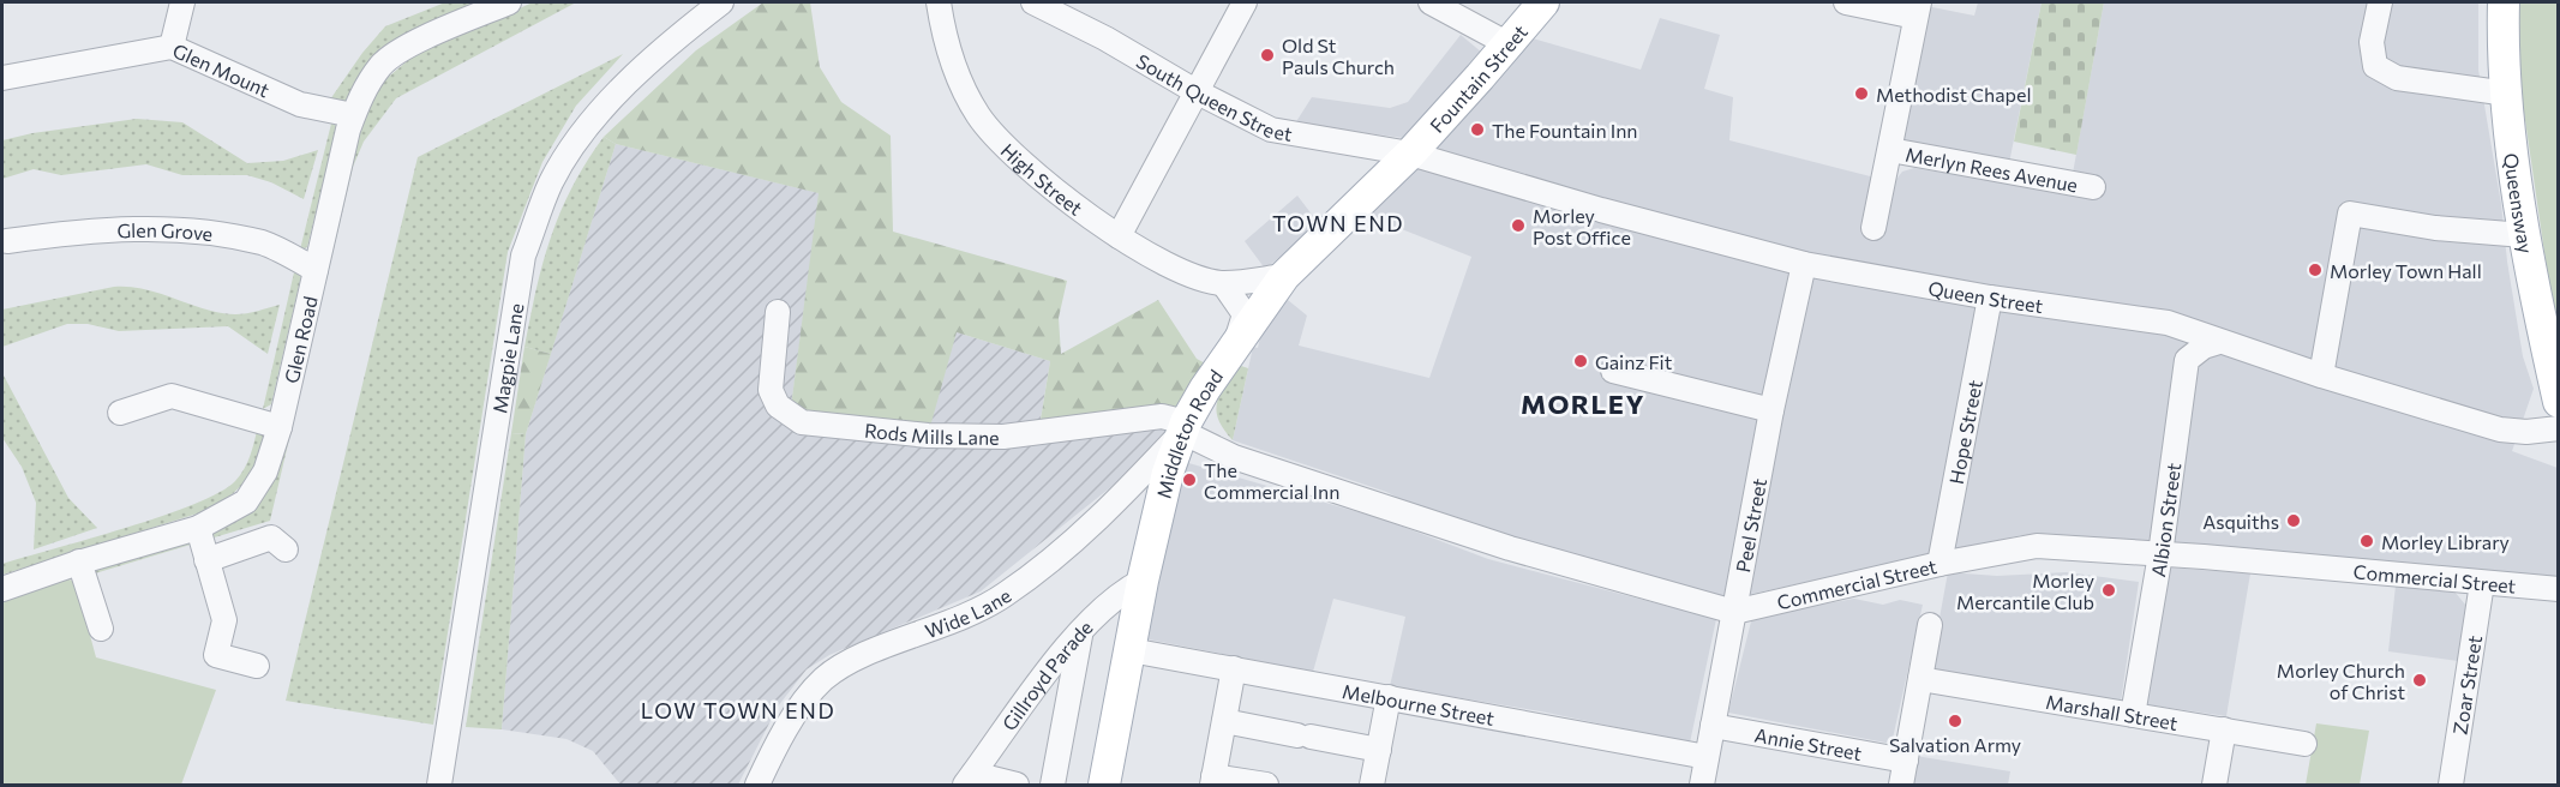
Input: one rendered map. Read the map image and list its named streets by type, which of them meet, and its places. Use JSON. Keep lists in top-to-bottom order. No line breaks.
{"streets":{"main road":["Fountain Street","Queensway","Middleton Road"],"street":["Glen Mount","South Queen Street","Merlyn Rees Avenue","High Street","Glen Grove","Queen Street","Glen Road","Magpie Lane","Hope Street","Rods Mills Lane","Albion Street","Peel Street","Commercial Street","Wide Lane","Gillroyd Parade","Zoar Street","Melbourne Street","Marshall Street","Annie Street"]},"crossings":[["Glen Mount","Glen Road"],["Fountain Street","South Queen Street"],["Fountain Street","Queen Street"],["Fountain Street","Middleton Road"],["South Queen Street","Queen Street"],["South Queen Street","Middleton Road"],["High Street","Middleton Road"],["Glen Grove","Glen Road"],["Queen Street","Hope Street"],["Queen Street","Middleton Road"],["Queen Street","Albion Street"],["Queen Street","Peel Street"],["Hope Street","Commercial Street"],["Rods Mills Lane","Middleton Road"],["Rods Mills Lane","Commercial Street"],["Rods Mills Lane","Wide Lane"],["Middleton Road","Commercial Street"],["Middleton Road","Wide Lane"],["Middleton Road","Gillroyd Parade"],["Middleton Road","Melbourne Street"],["Albion Street","Commercial Street"],["Albion Street","Marshall Street"],["Peel Street","Commercial Street"],["Peel Street","Melbourne Street"],["Peel Street","Annie Street"],["Commercial Street","Wide Lane"],["Commercial Street","Zoar Street"]],"districts":["TOWN END","MORLEY","LOW TOWN END"],"places":["Old St Pauls Church","Methodist Chapel","The Fountain Inn","Morley Post Office","Morley Town Hall","Gainz Fit","The Commercial Inn","Asquiths","Morley Library","Morley Mercantile Club","Morley Church of Christ","Salvation Army"]}
